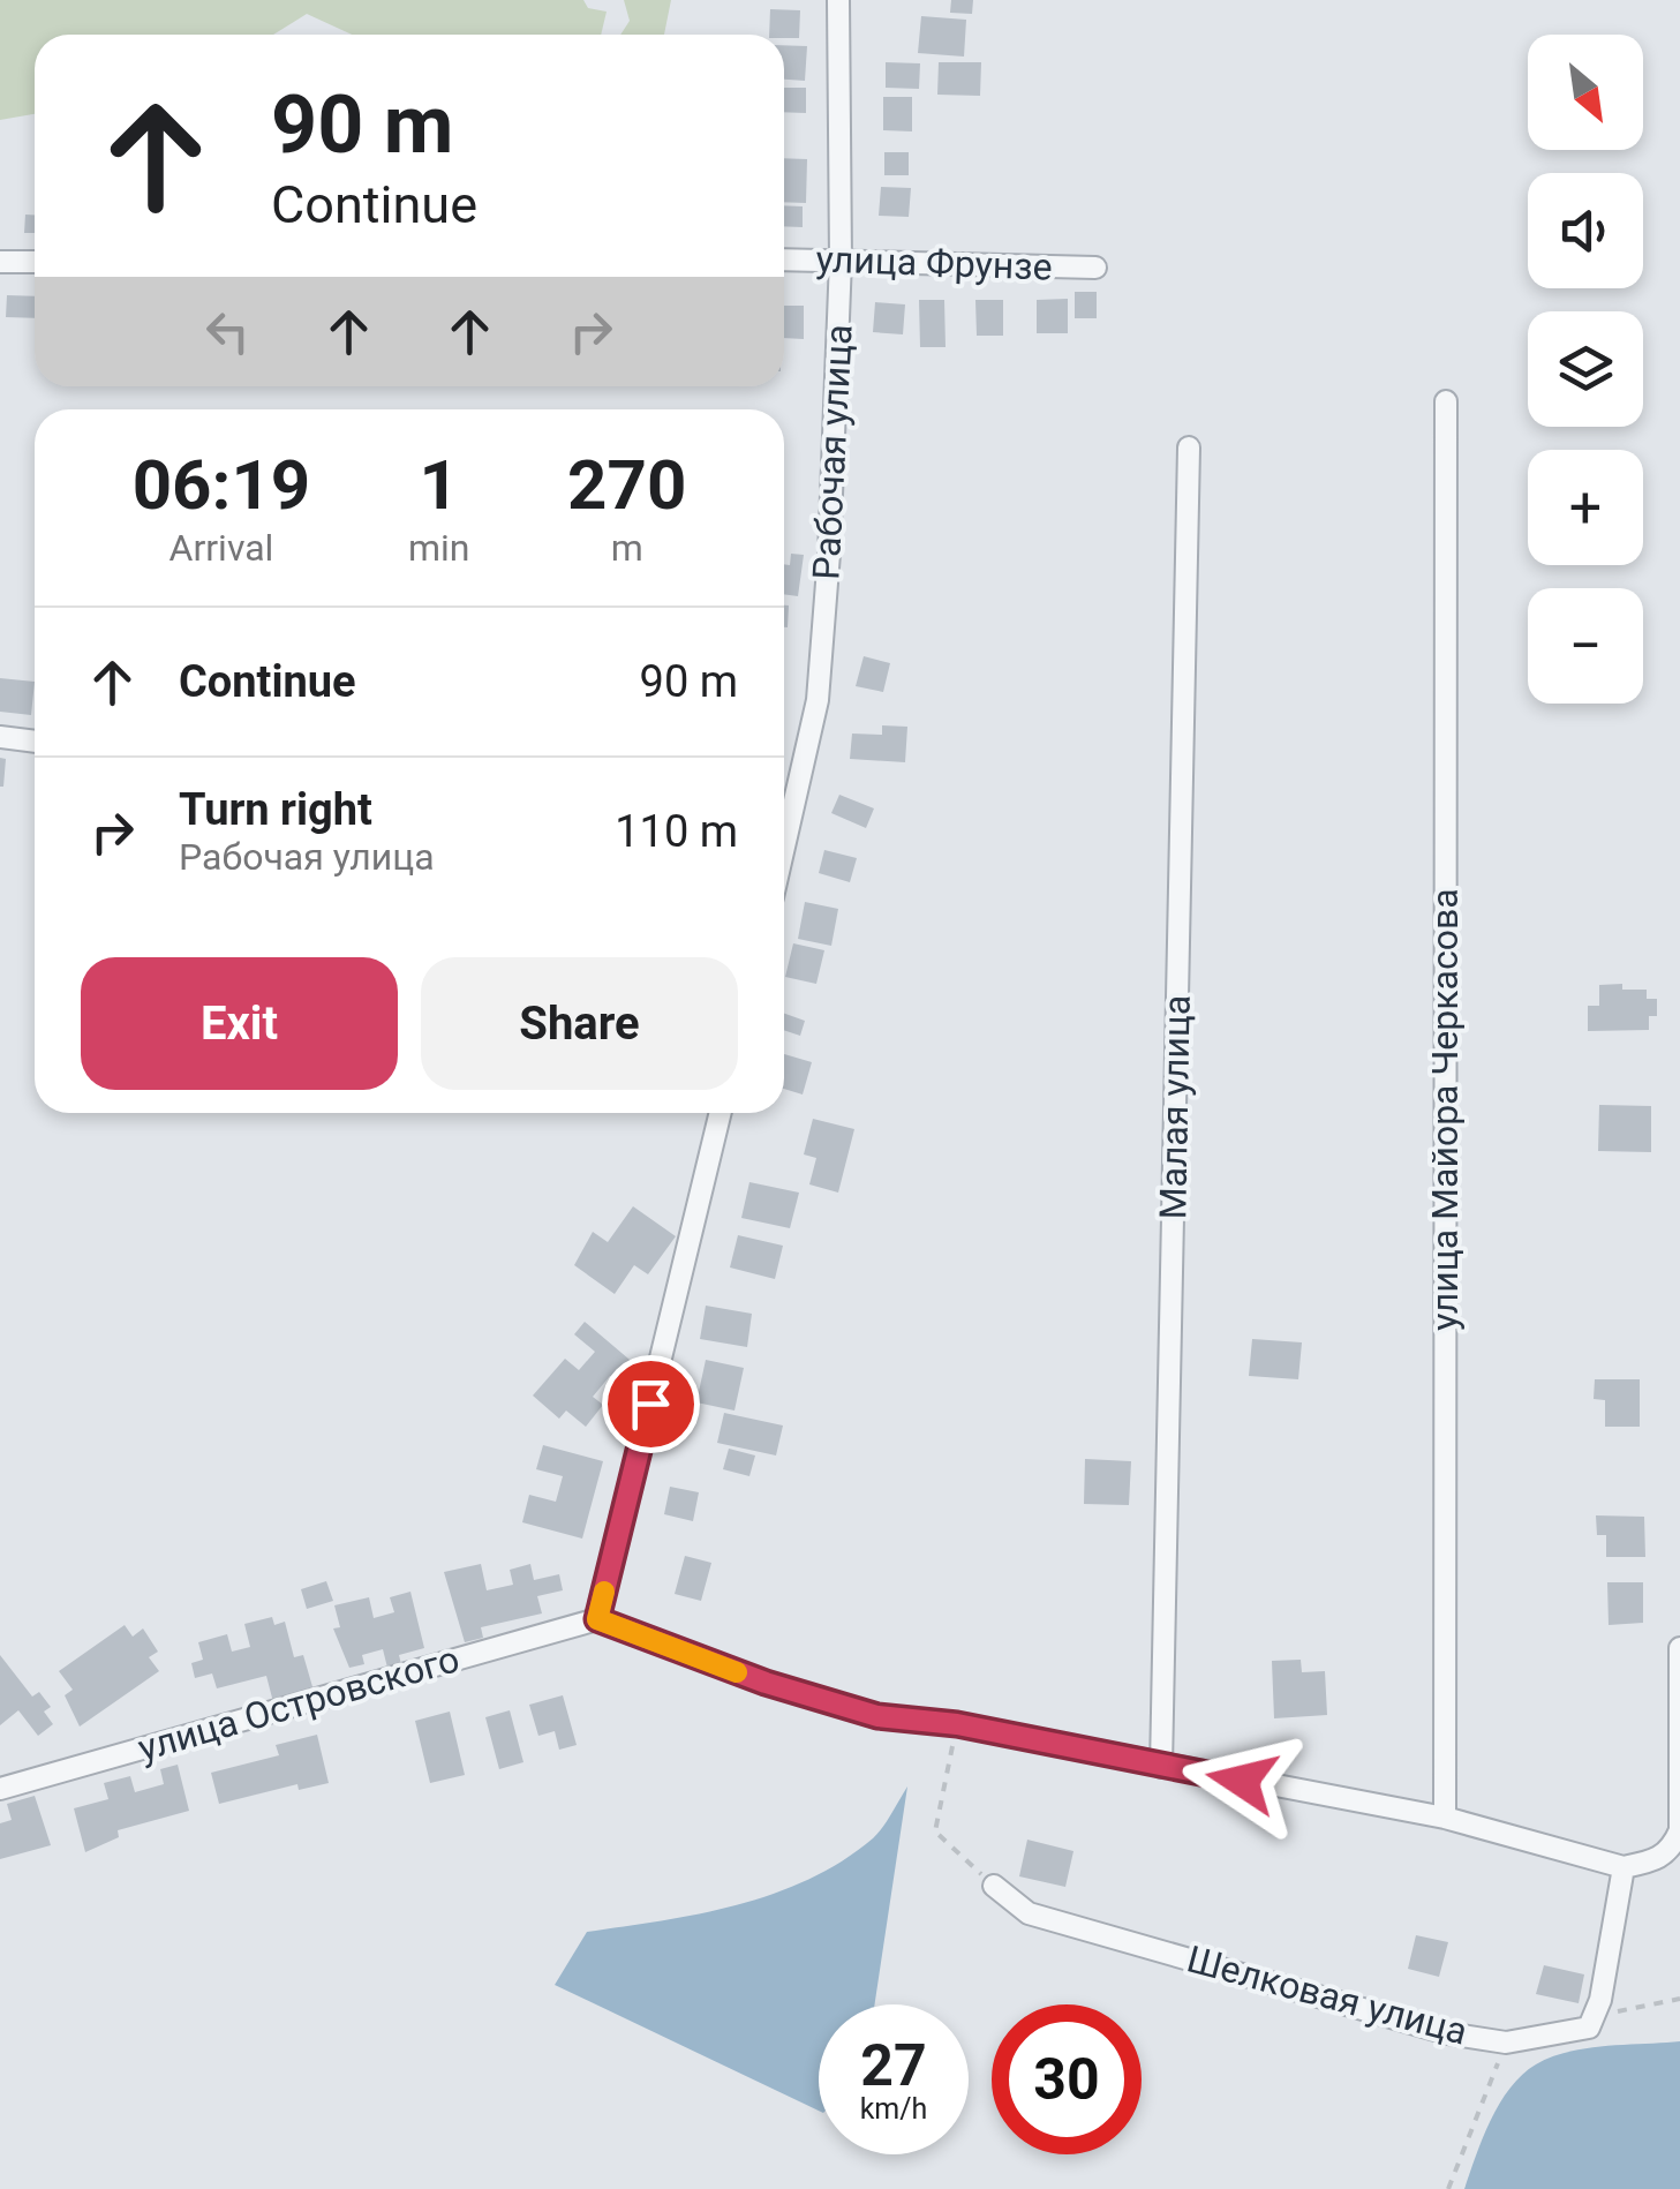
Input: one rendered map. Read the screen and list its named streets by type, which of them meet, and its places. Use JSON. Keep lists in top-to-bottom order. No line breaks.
{"streets":{"street":["улица Фрунзе","Рабочая улица","Малая улица","улица Майора Черкасова","улица Островского","Шелковая улица"]},"crossings":[["улица Фрунзе","Рабочая улица"]],"north":"bottom right","page":{"map_buttons":["+","−"],"turn":["90 m","Continue"],"eta":["06:19","Arrival","1","min","270","m"],"list":[{"name":"Continue","value":"90 m"},{"name":"Turn right","note":"Рабочая улица","value":"110 m"}],"buttons":["Exit","Share"],"speed":"27 km/h","limit":"30"}}
